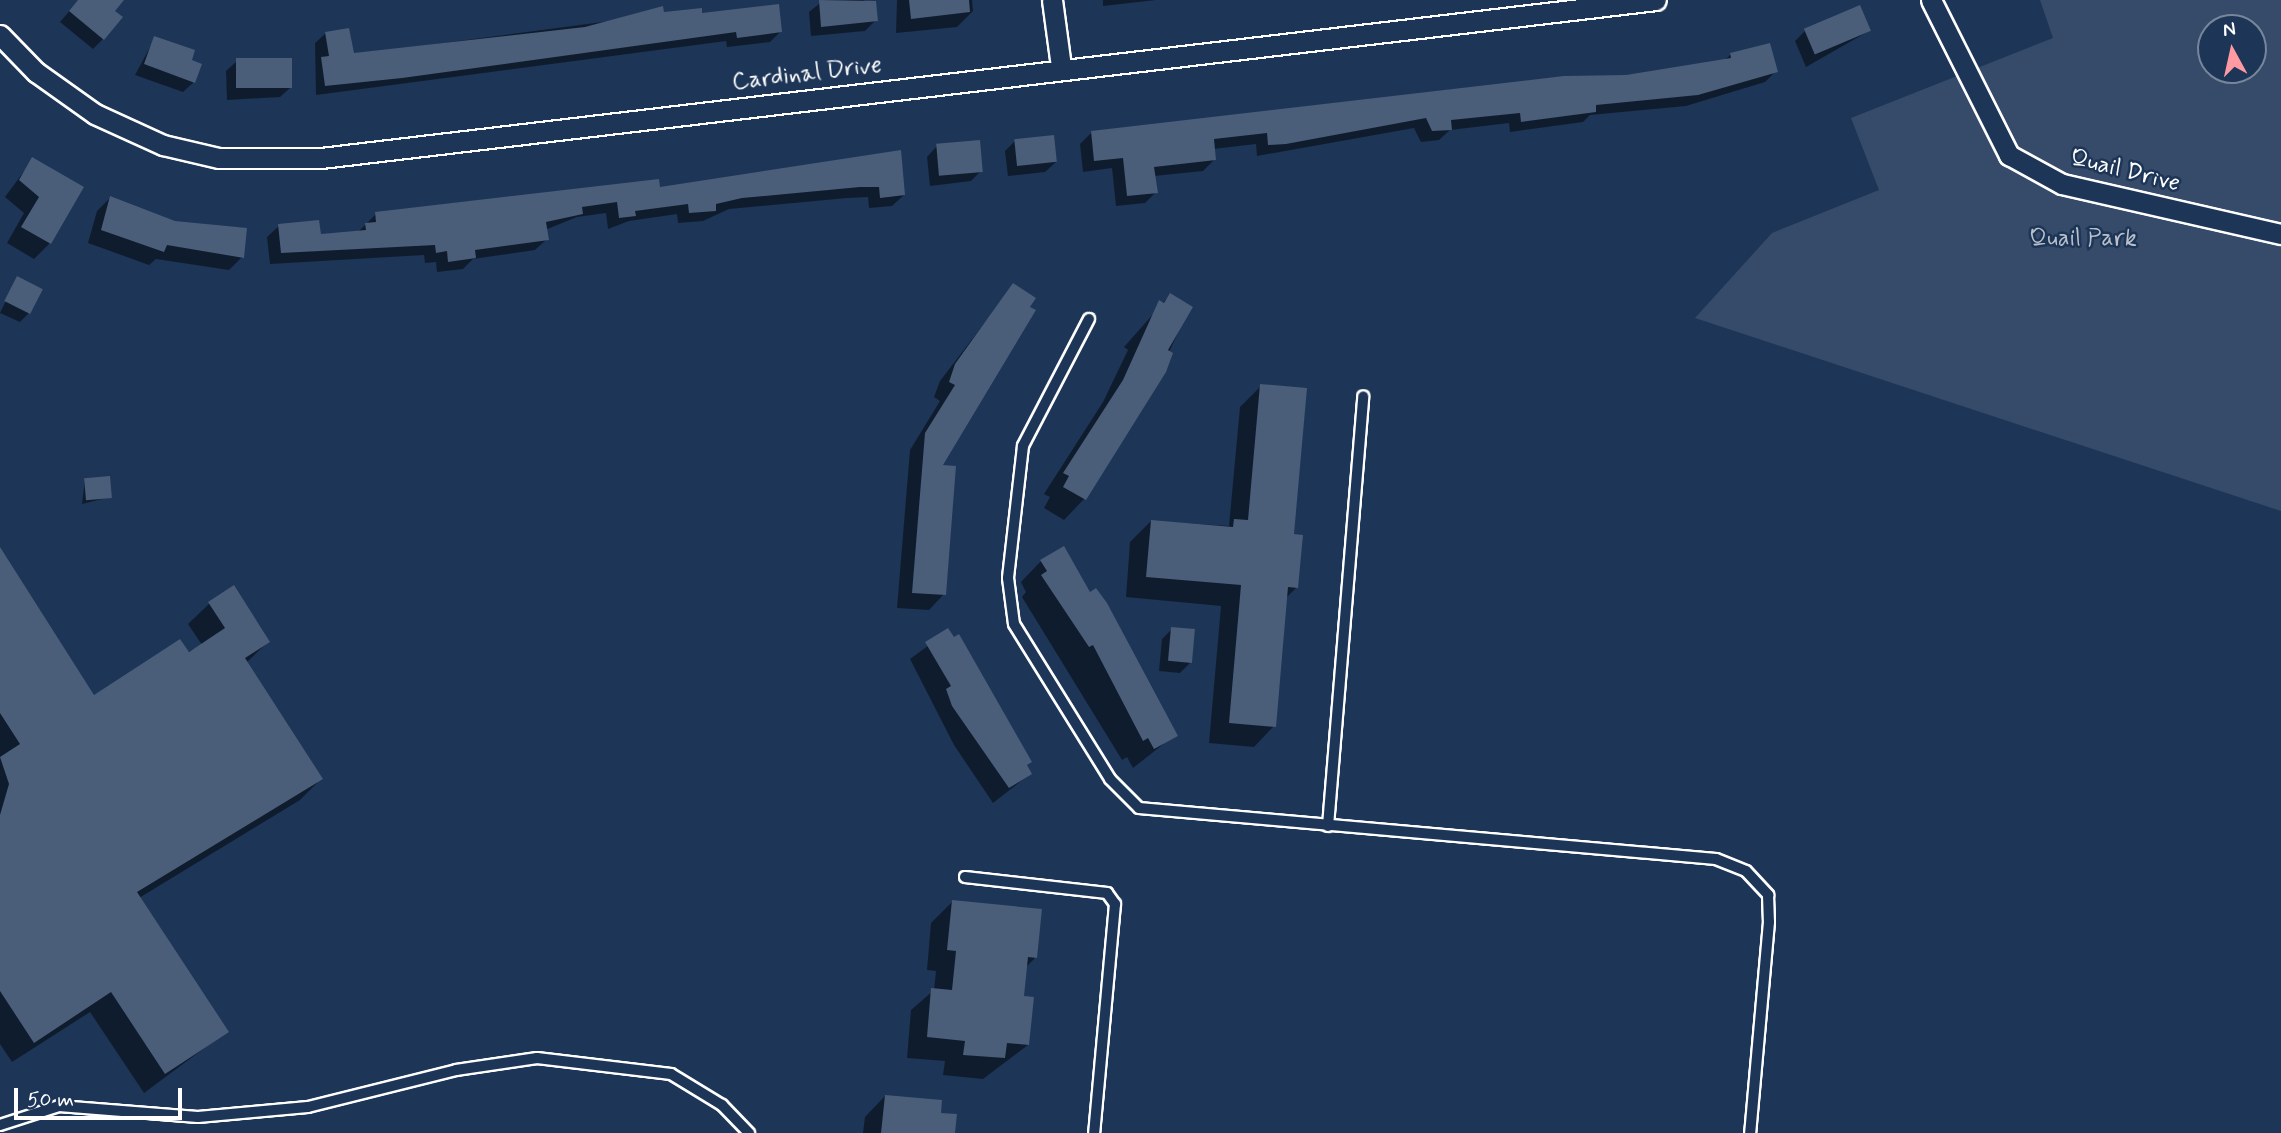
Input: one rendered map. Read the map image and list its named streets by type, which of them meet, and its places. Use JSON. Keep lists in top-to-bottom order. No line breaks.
{"streets":{"street":["Cardinal Drive","Quail Drive"]},"parks":["Quail Park"],"scale_bar":"50 m","north":"top"}
